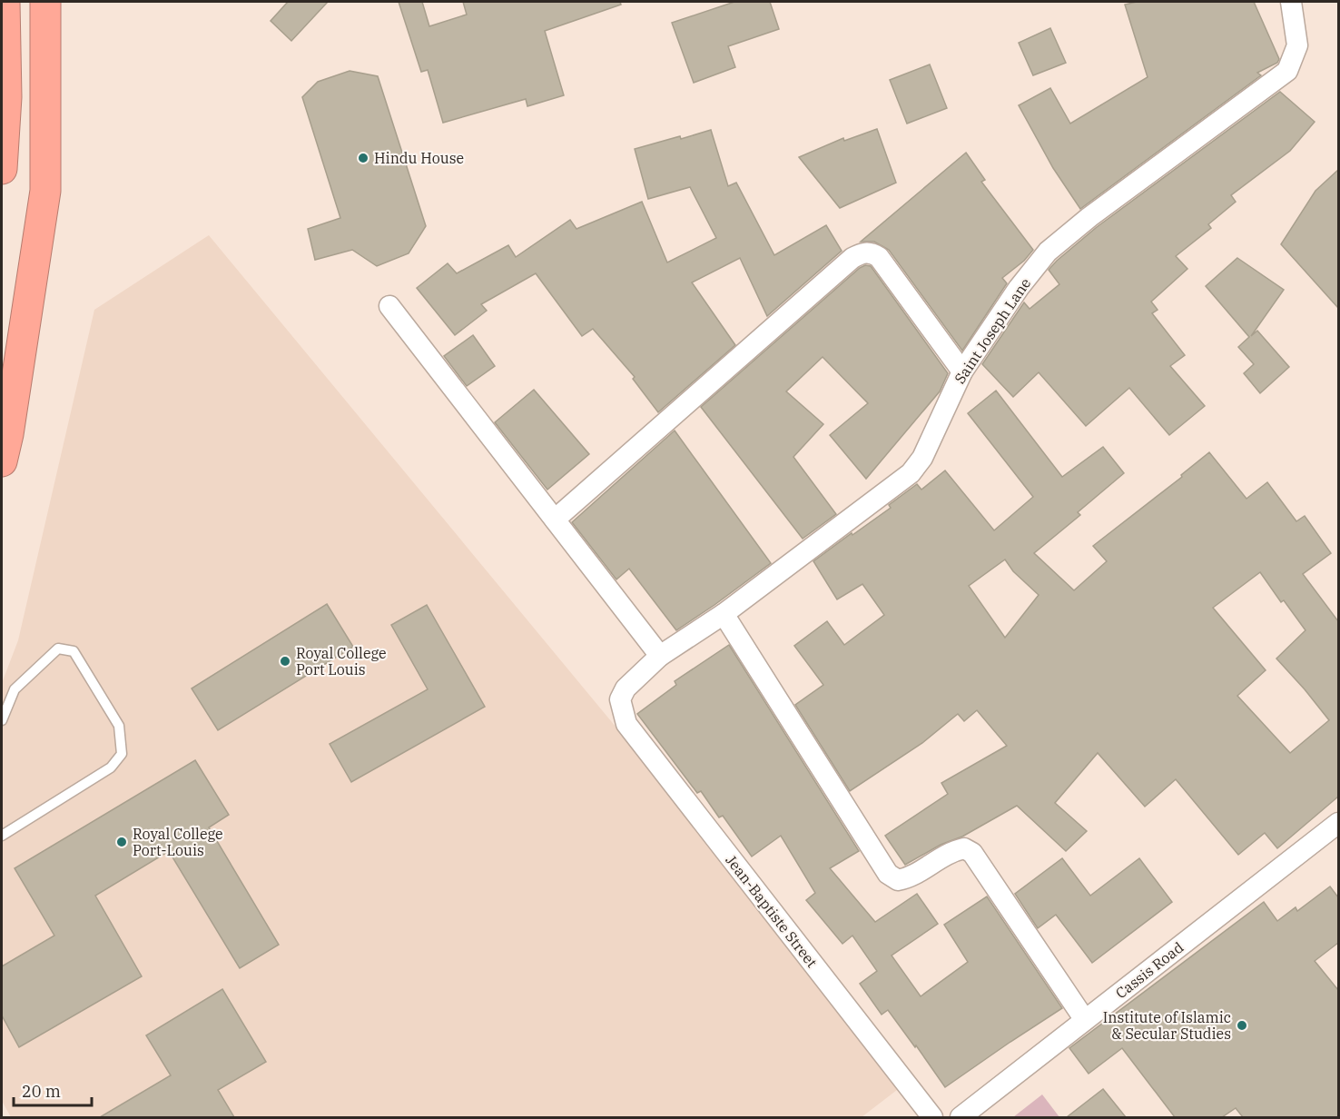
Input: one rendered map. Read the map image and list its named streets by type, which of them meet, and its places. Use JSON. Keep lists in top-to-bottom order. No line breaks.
{"streets":{"street":["Saint Joseph Lane","Jean-Baptiste Street","Cassis Road"]},"crossings":[["Saint Joseph Lane","Jean-Baptiste Street"]],"places":["Hindu House","Royal College Port Louis","Royal College Port-Louis","Institute of Islamic & Secular Studies"],"scale_bar":"20 m"}
